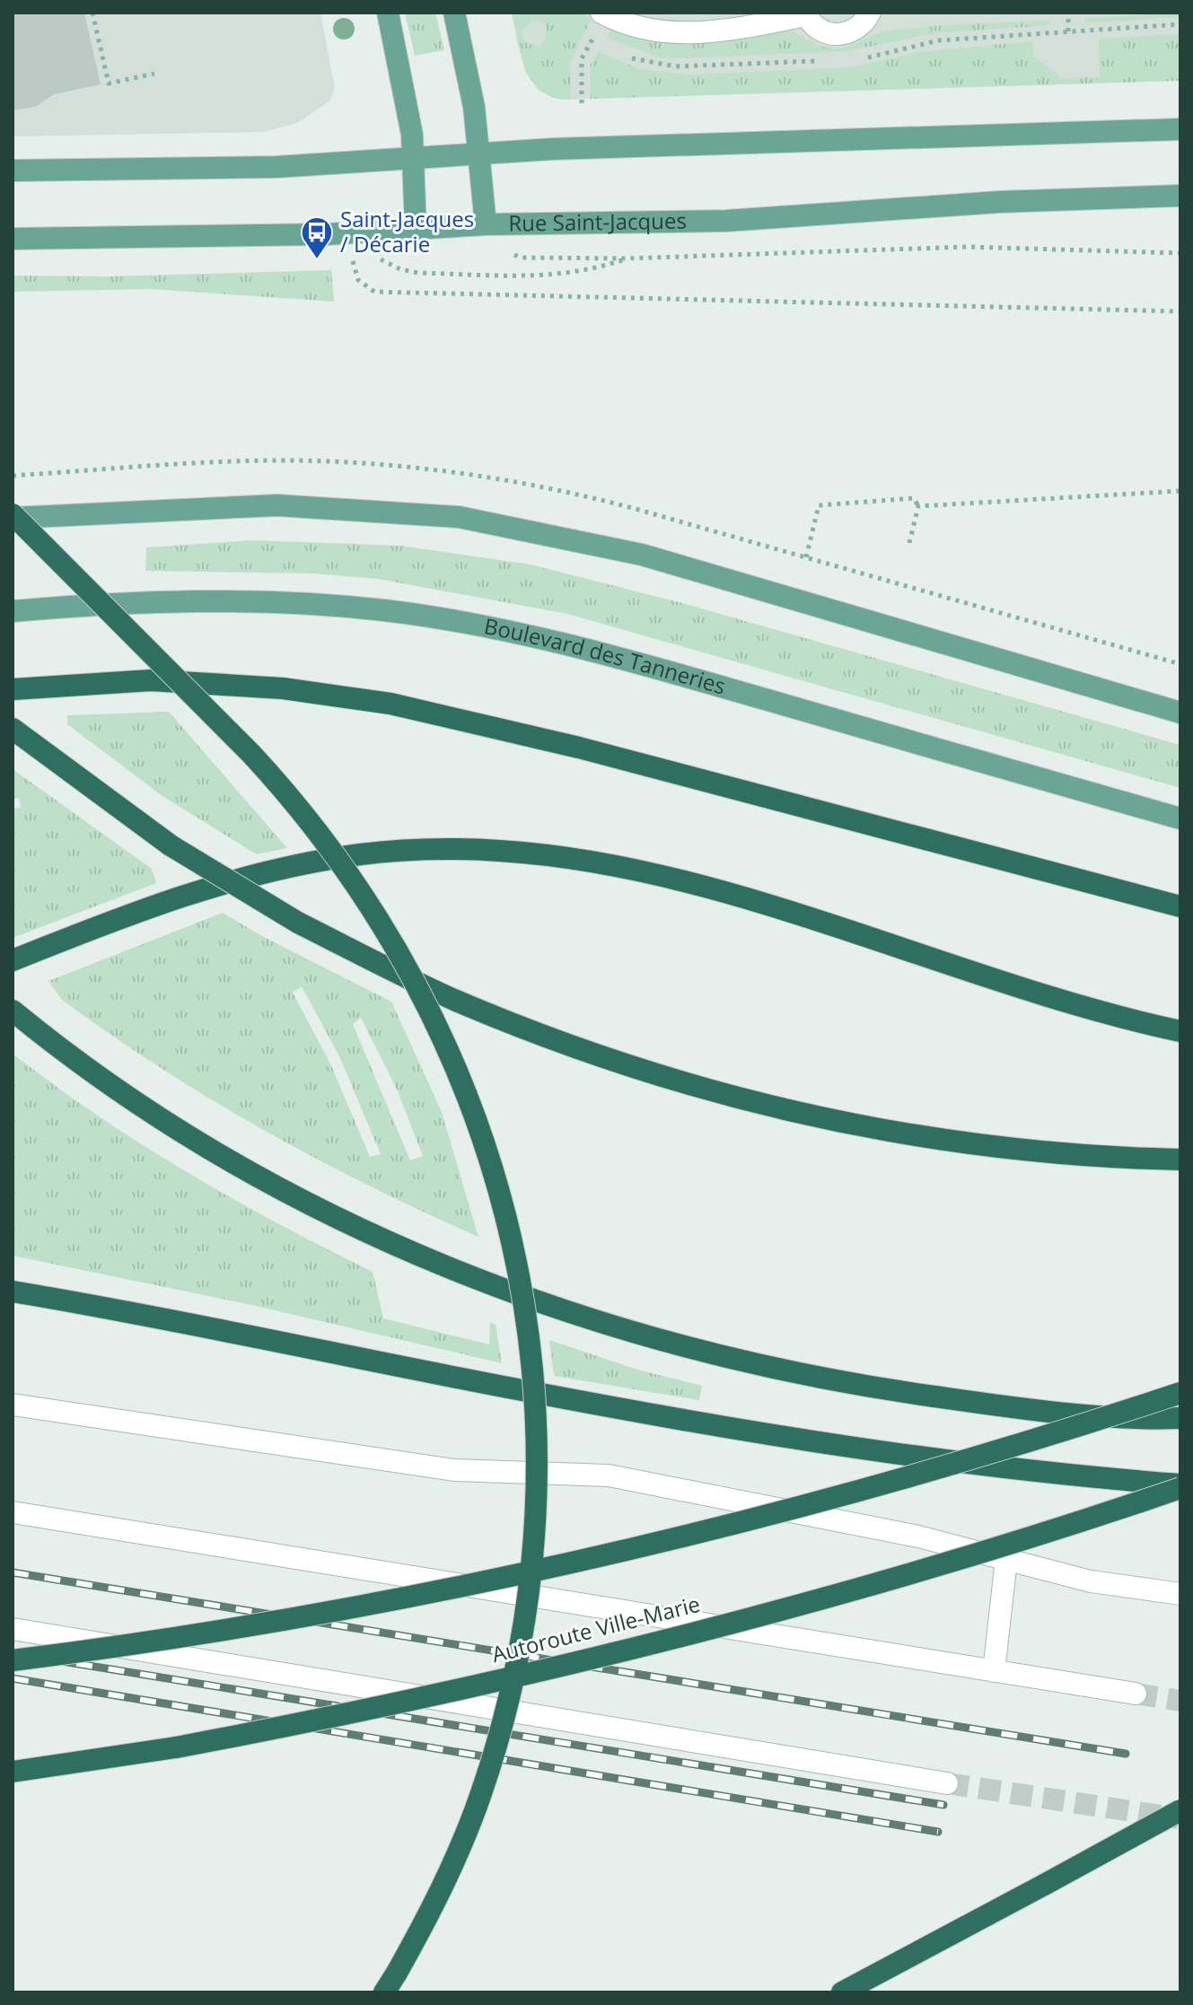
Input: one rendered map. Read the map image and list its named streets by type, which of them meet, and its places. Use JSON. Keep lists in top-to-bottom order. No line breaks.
{"streets":{"highway":["Autoroute Ville-Marie"],"main road":["Rue Saint-Jacques","Boulevard des Tanneries"]},"places":{"bus stop":["Saint-Jacques / Décarie"]}}
